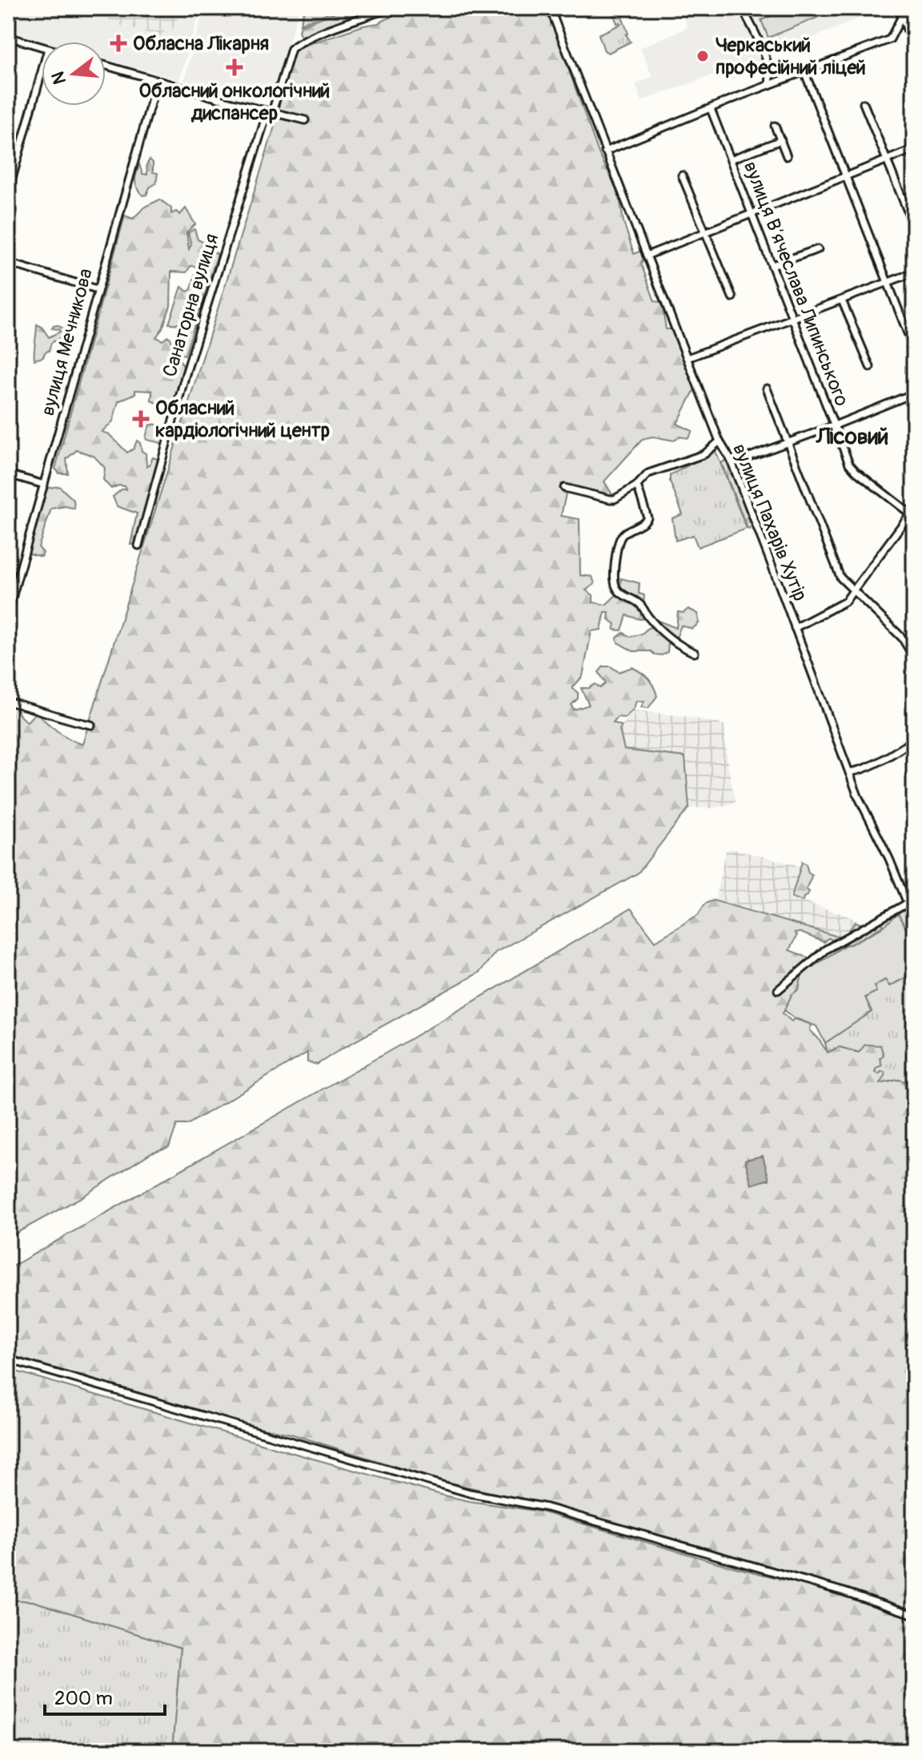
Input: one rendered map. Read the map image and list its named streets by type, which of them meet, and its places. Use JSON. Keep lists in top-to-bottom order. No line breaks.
{"streets":{"street":["вулиця Вʼячеслава Липинського","Санаторна вулиця","вулиця Мечникова","вулиця Пахарів Хутір"]},"districts":["Лісовий"],"places":{"health":["Обласна Лікарня","Обласний онкологічний диспансер","Обласний кардіологічний центр"],"other":["Черкаський професійний ліцей"]},"scale_bar":"200 m","north":"left"}
